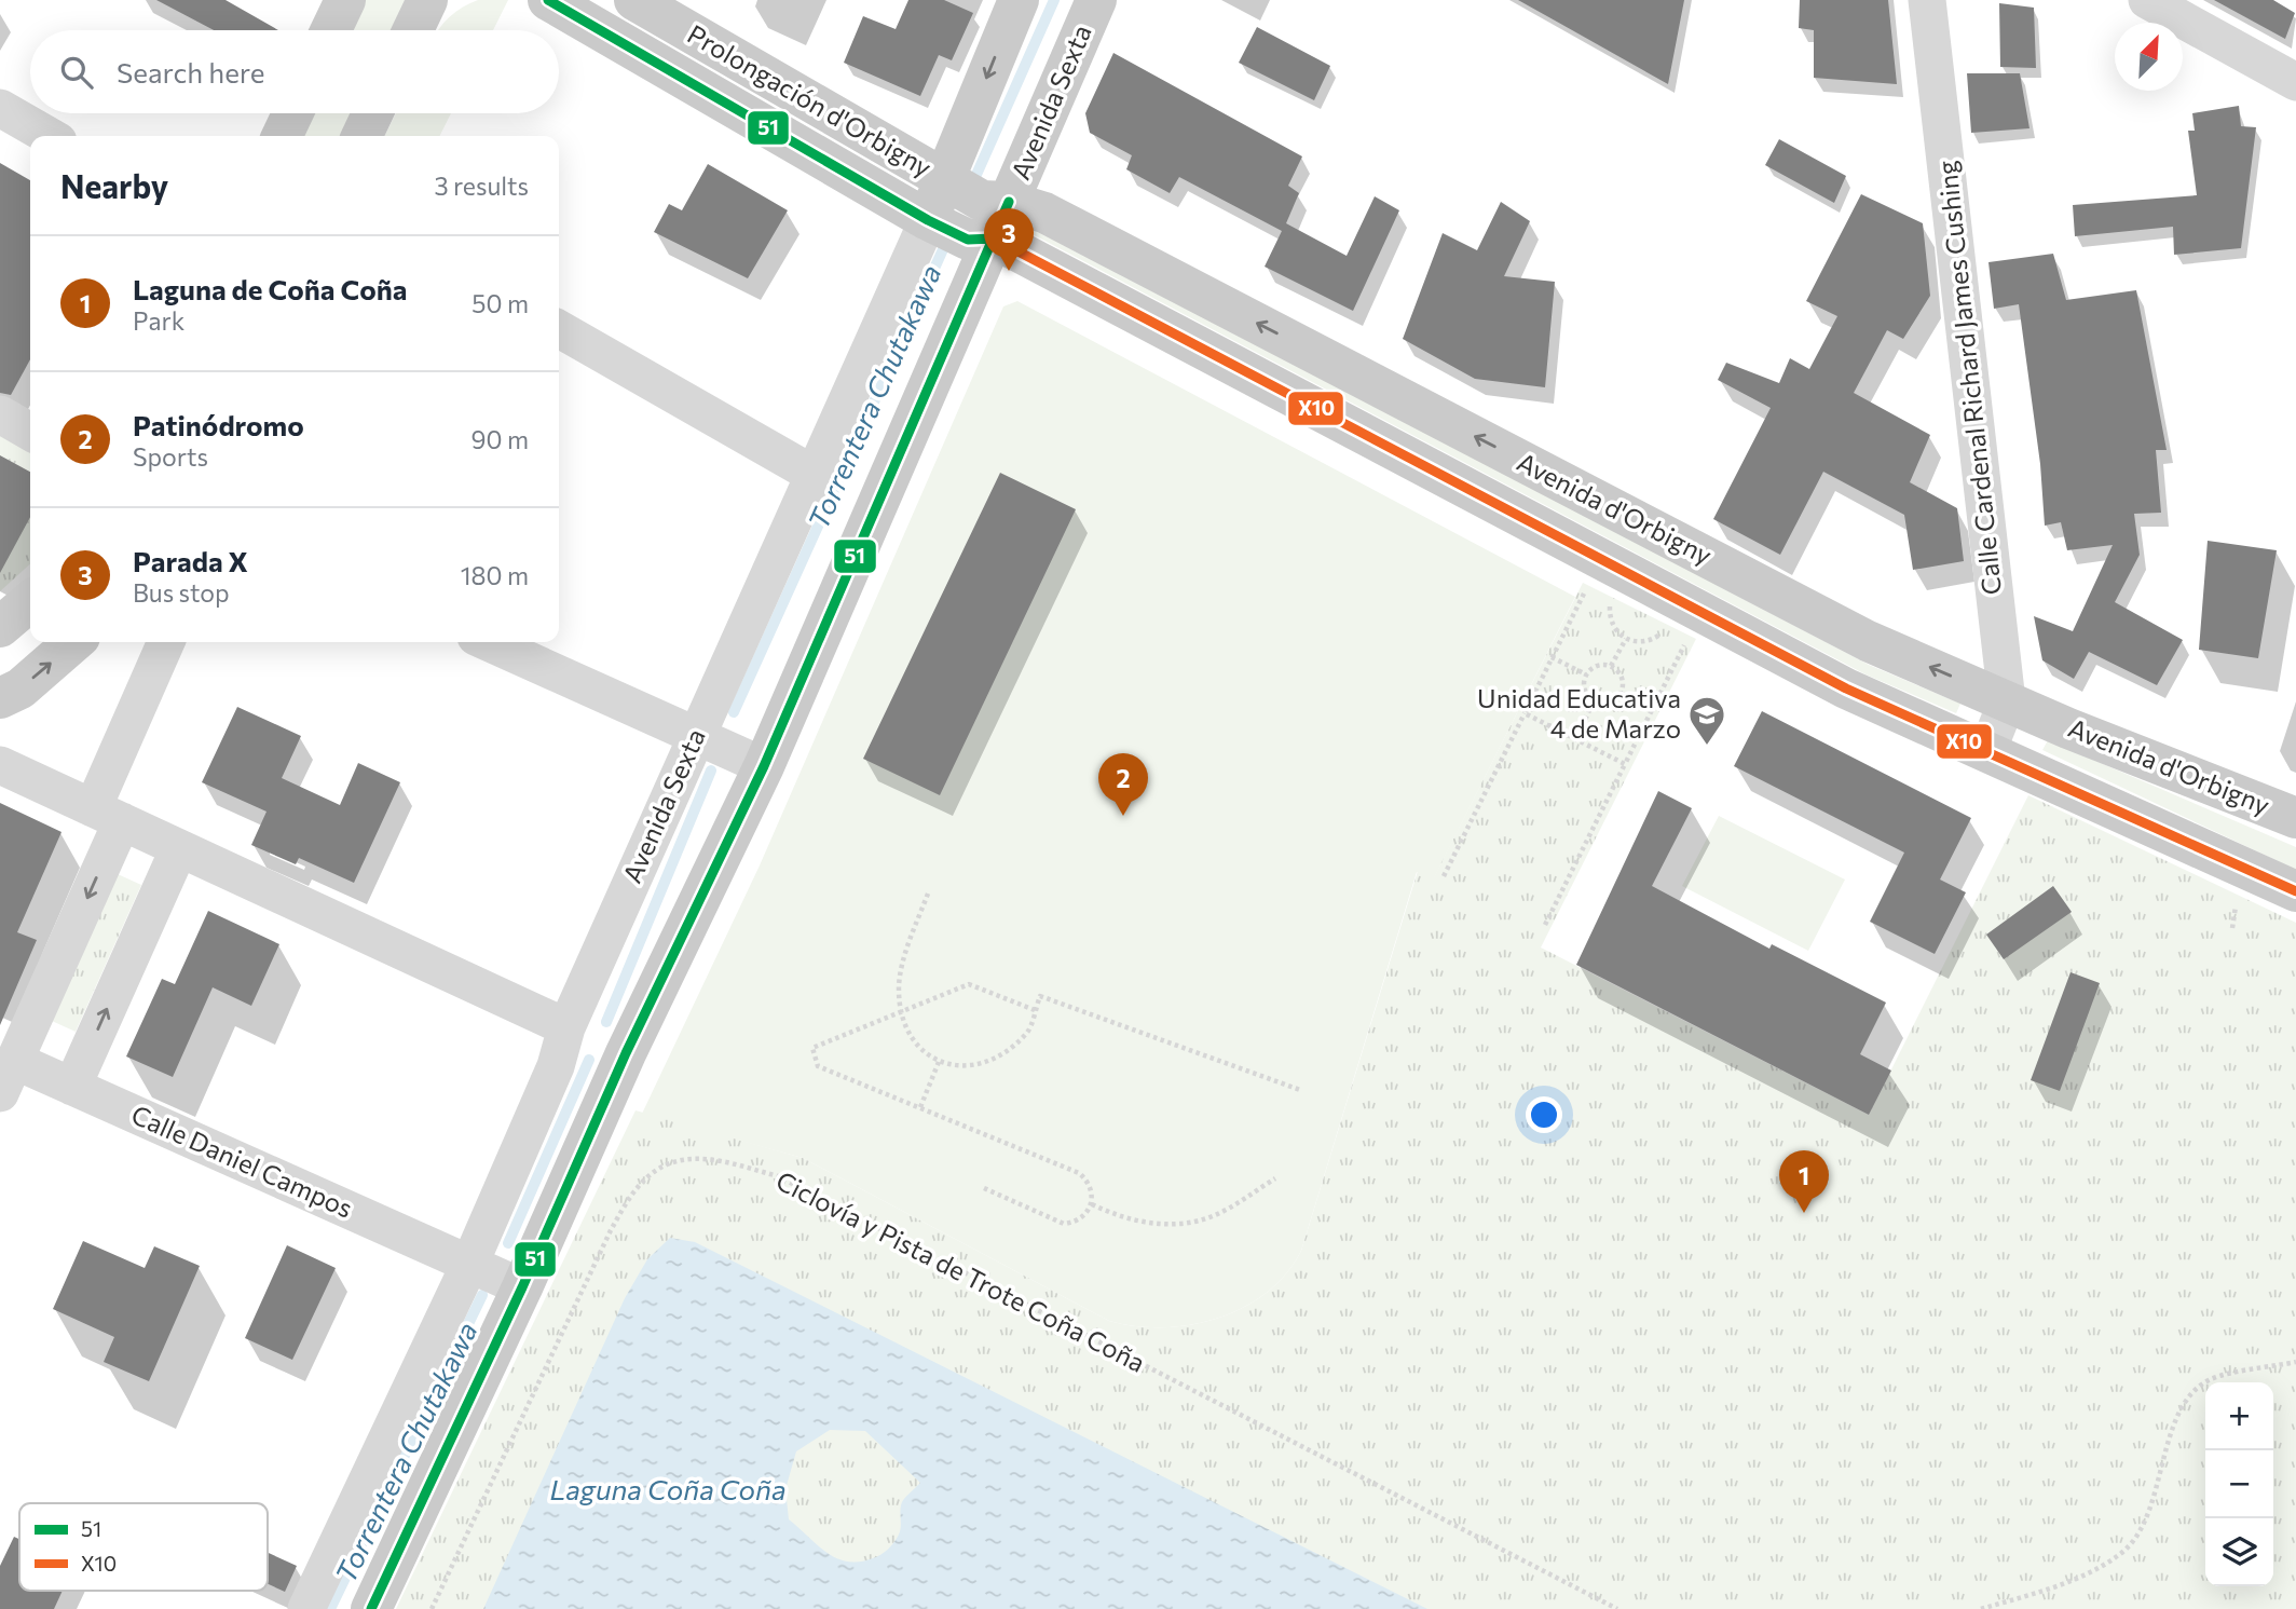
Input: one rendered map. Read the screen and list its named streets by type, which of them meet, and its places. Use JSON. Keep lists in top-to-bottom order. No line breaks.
{"streets":{"main road":["Prolongación d'Orbigny","Avenida Sexta","Avenida d'Orbigny"],"street":["Calle Cardenal Richard James Cushing","Calle Daniel Campos"],"path":["Ciclovía y Pista de Trote Coña Coña"]},"crossings":[["Prolongación d'Orbigny","Avenida Sexta"],["Prolongación d'Orbigny","Avenida d'Orbigny"],["Avenida Sexta","Avenida d'Orbigny"],["Avenida Sexta","Calle Daniel Campos"],["Calle Cardenal Richard James Cushing","Avenida d'Orbigny"]],"water":["Torrentera Chutakawa","Laguna Coña Coña"],"places":{"school or university":["Unidad Educativa 4 de Marzo"]},"lines":["transit line 51","transit line X10"],"legend":["51","X10"],"north":"top right","page":{"search":"Search here","heading":["Nearby","3 results"],"pins":["3","2","1"],"list":[{"mark":"1","name":"Laguna de Coña Coña","note":"Park","value":"50 m"},{"mark":"2","name":"Patinódromo","note":"Sports","value":"90 m"},{"mark":"3","name":"Parada X","note":"Bus stop","value":"180 m"}],"map_buttons":["+","−"]}}
